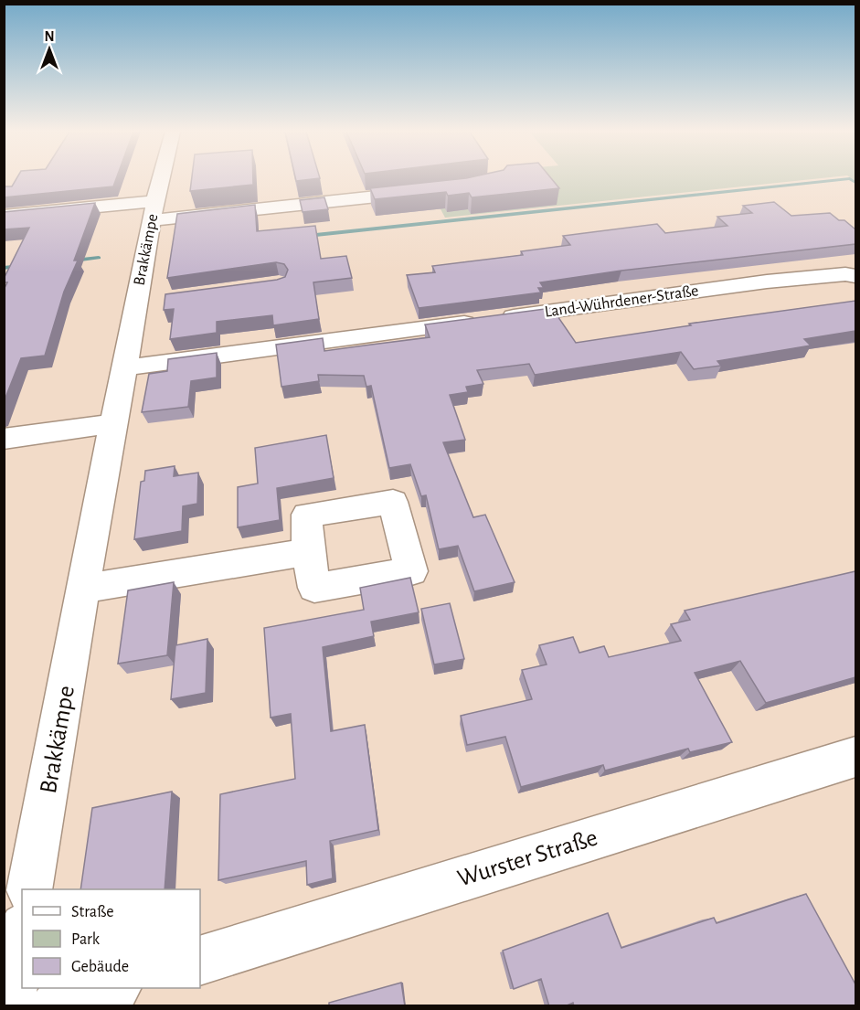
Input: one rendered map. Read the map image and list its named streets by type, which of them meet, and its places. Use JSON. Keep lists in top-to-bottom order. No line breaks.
{"streets":{"street":["Brakkämpe","Land-Wührdener-Straße","Wurster Straße"]},"crossings":[["Brakkämpe","Land-Wührdener-Straße"]],"legend":["Straße","Park","Gebäude"],"north":"top"}
